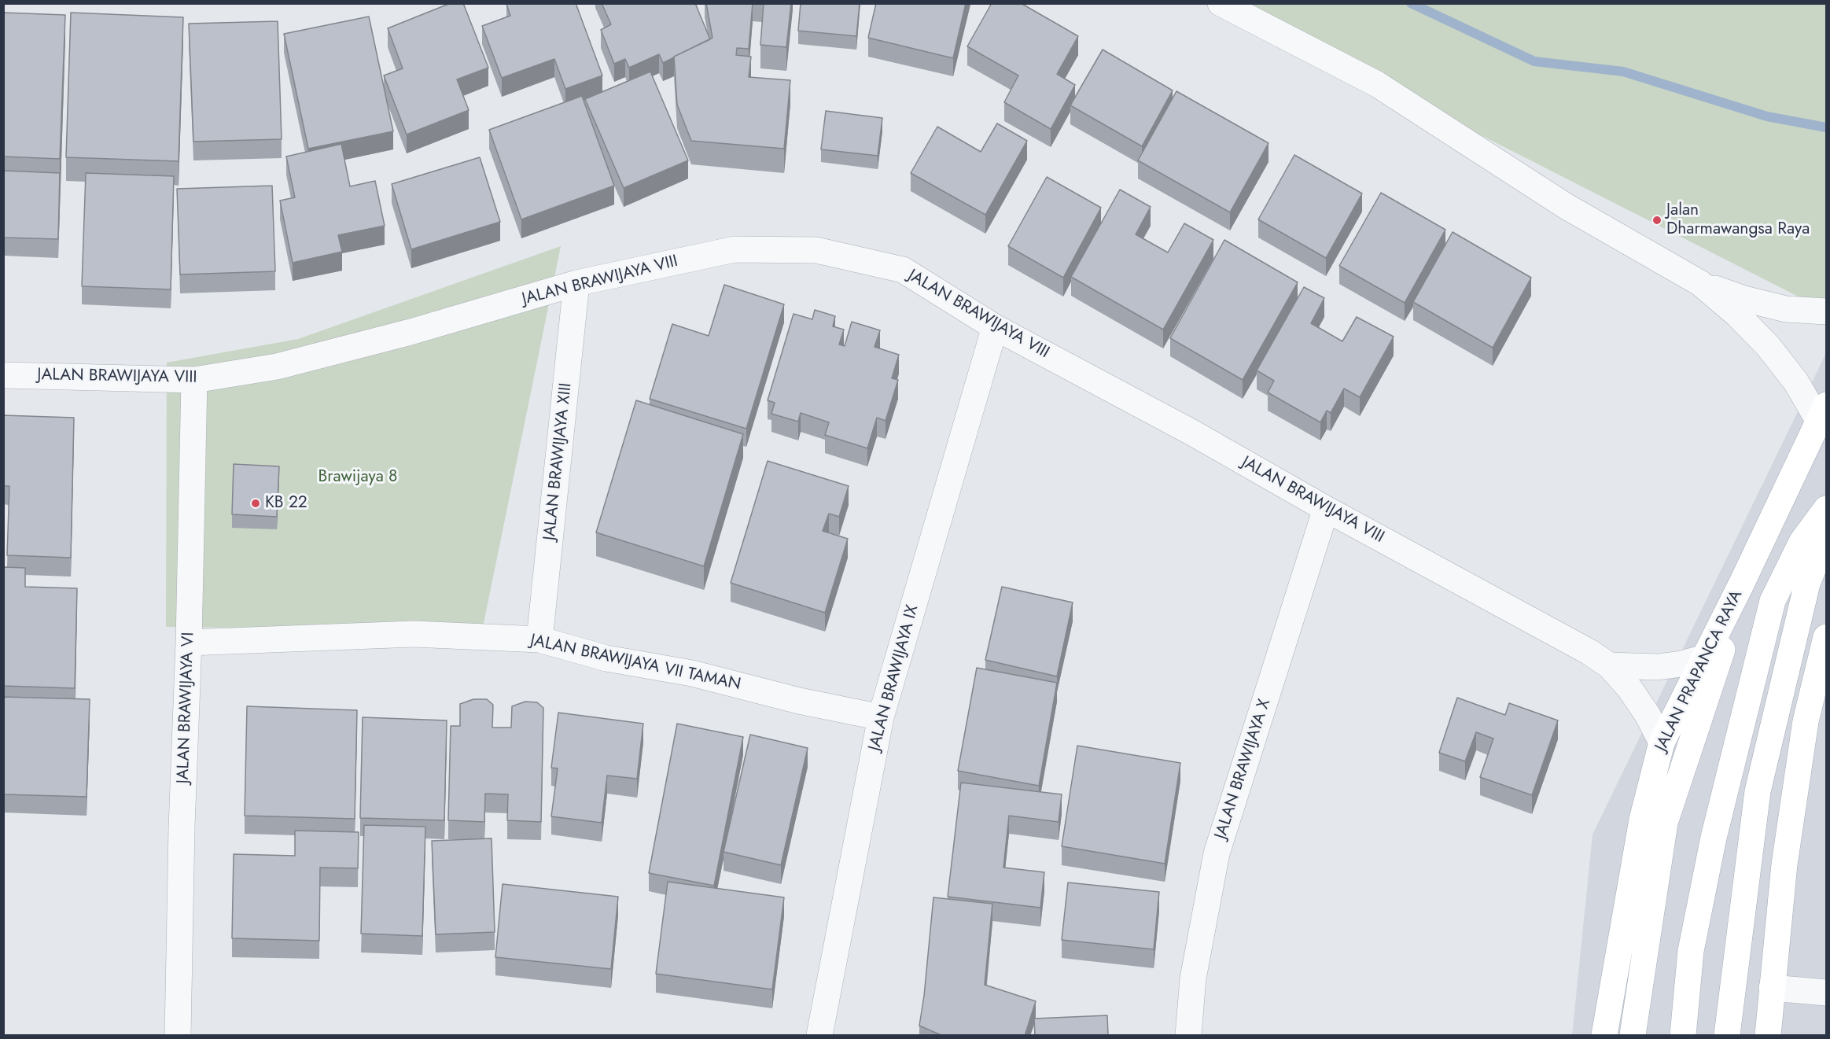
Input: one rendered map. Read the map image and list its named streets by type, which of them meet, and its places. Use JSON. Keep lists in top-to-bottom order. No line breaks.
{"streets":{"main road":["JALAN PRAPANCA RAYA"],"street":["JALAN BRAWIJAYA VIII","JALAN BRAWIJAYA XIII","JALAN BRAWIJAYA VII TAMAN","JALAN BRAWIJAYA IX","JALAN BRAWIJAYA VI","JALAN BRAWIJAYA X"]},"crossings":[["JALAN BRAWIJAYA VIII","JALAN BRAWIJAYA XIII"],["JALAN BRAWIJAYA VIII","JALAN PRAPANCA RAYA"],["JALAN BRAWIJAYA VIII","JALAN BRAWIJAYA IX"],["JALAN BRAWIJAYA VIII","JALAN BRAWIJAYA VI"],["JALAN BRAWIJAYA VIII","JALAN BRAWIJAYA X"],["JALAN BRAWIJAYA XIII","JALAN BRAWIJAYA VII TAMAN"],["JALAN BRAWIJAYA VII TAMAN","JALAN BRAWIJAYA IX"],["JALAN BRAWIJAYA VII TAMAN","JALAN BRAWIJAYA VI"]],"parks":["Brawijaya 8"],"places":["Jalan Dharmawangsa Raya","KB 22"]}
